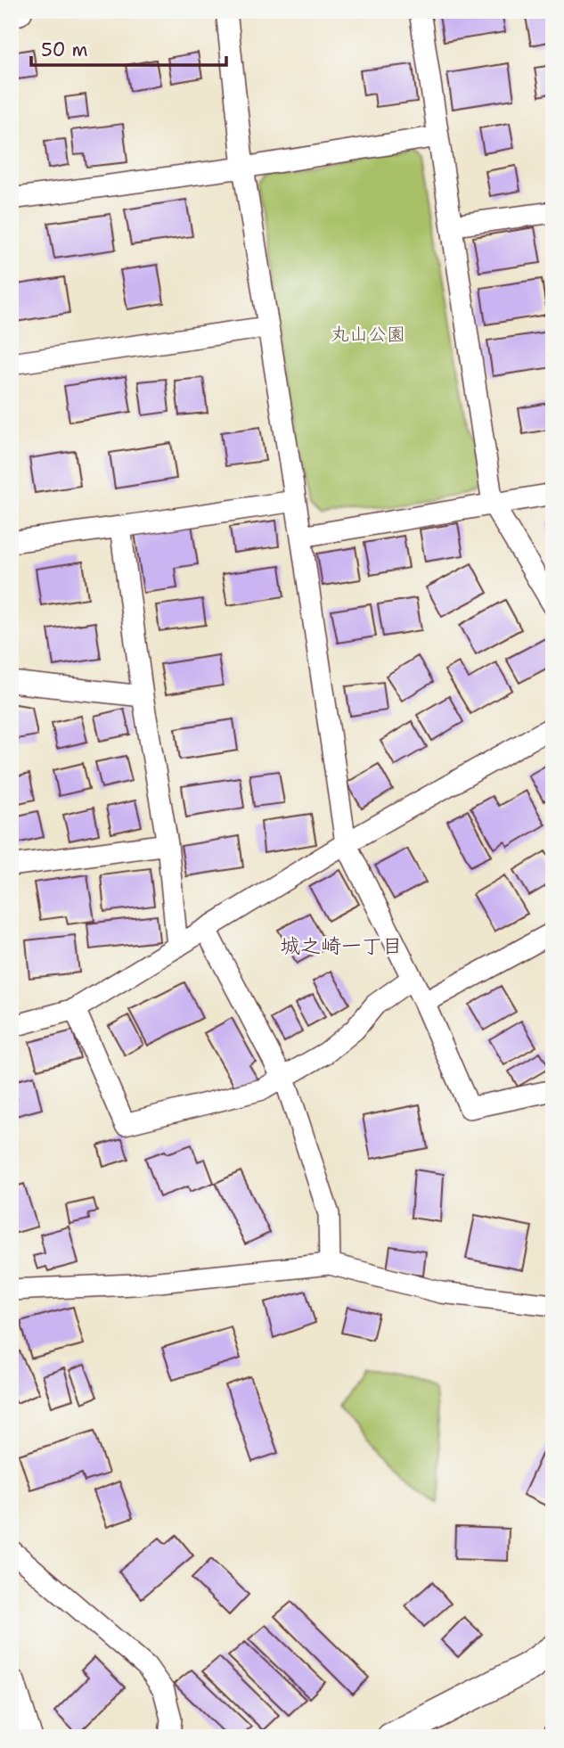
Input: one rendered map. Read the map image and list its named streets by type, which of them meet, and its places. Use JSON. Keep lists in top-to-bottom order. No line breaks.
{"districts":["城之崎一丁目"],"parks":["丸山公園"],"scale_bar":"50 m"}
